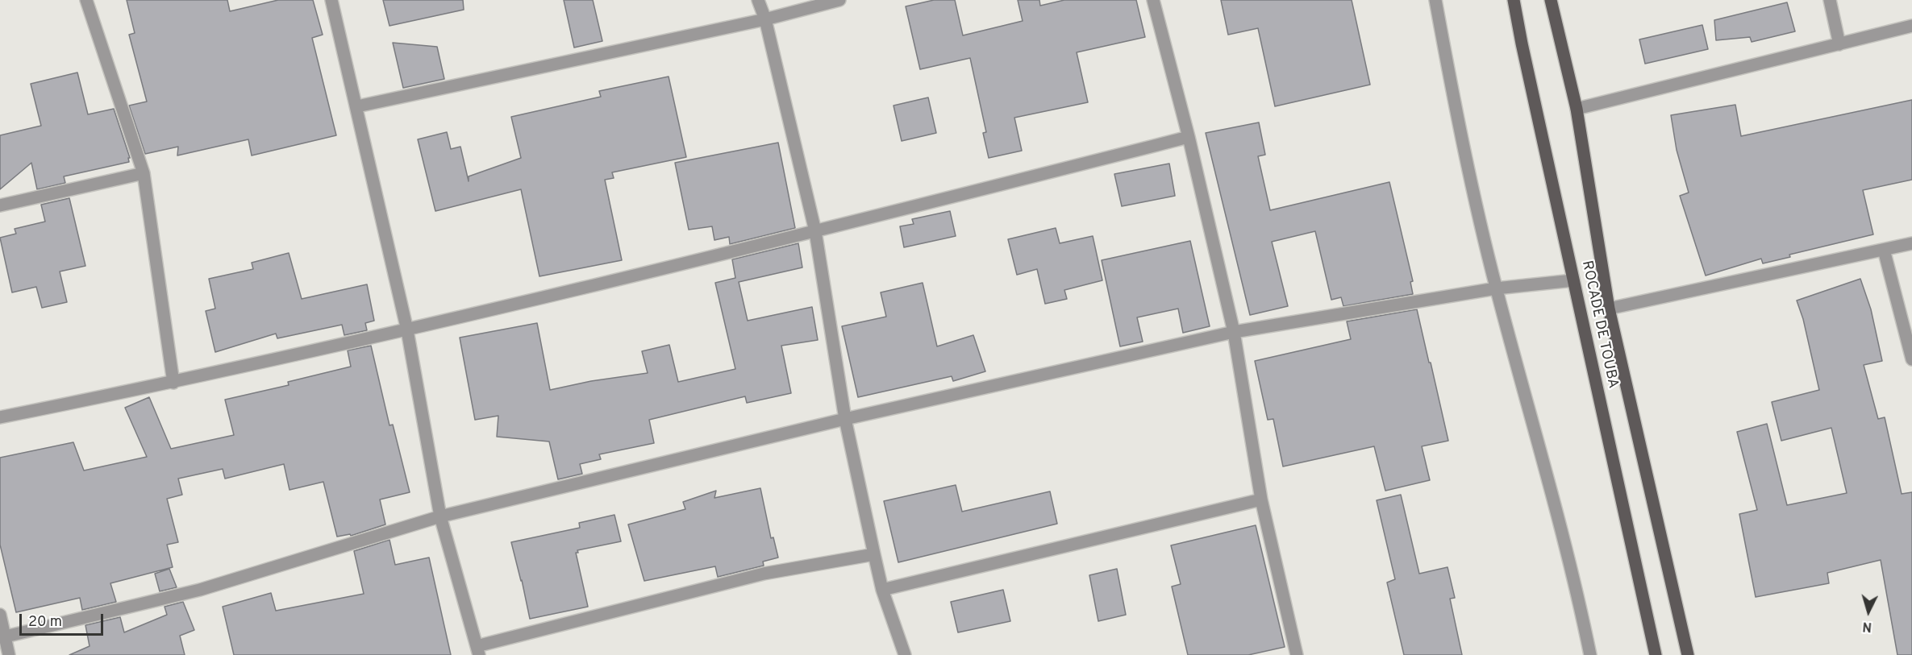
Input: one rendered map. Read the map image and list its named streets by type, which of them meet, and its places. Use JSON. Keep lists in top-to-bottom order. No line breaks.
{"streets":{"main road":["ROCADE DE TOUBA"]},"scale_bar":"20 m","north":"bottom"}
